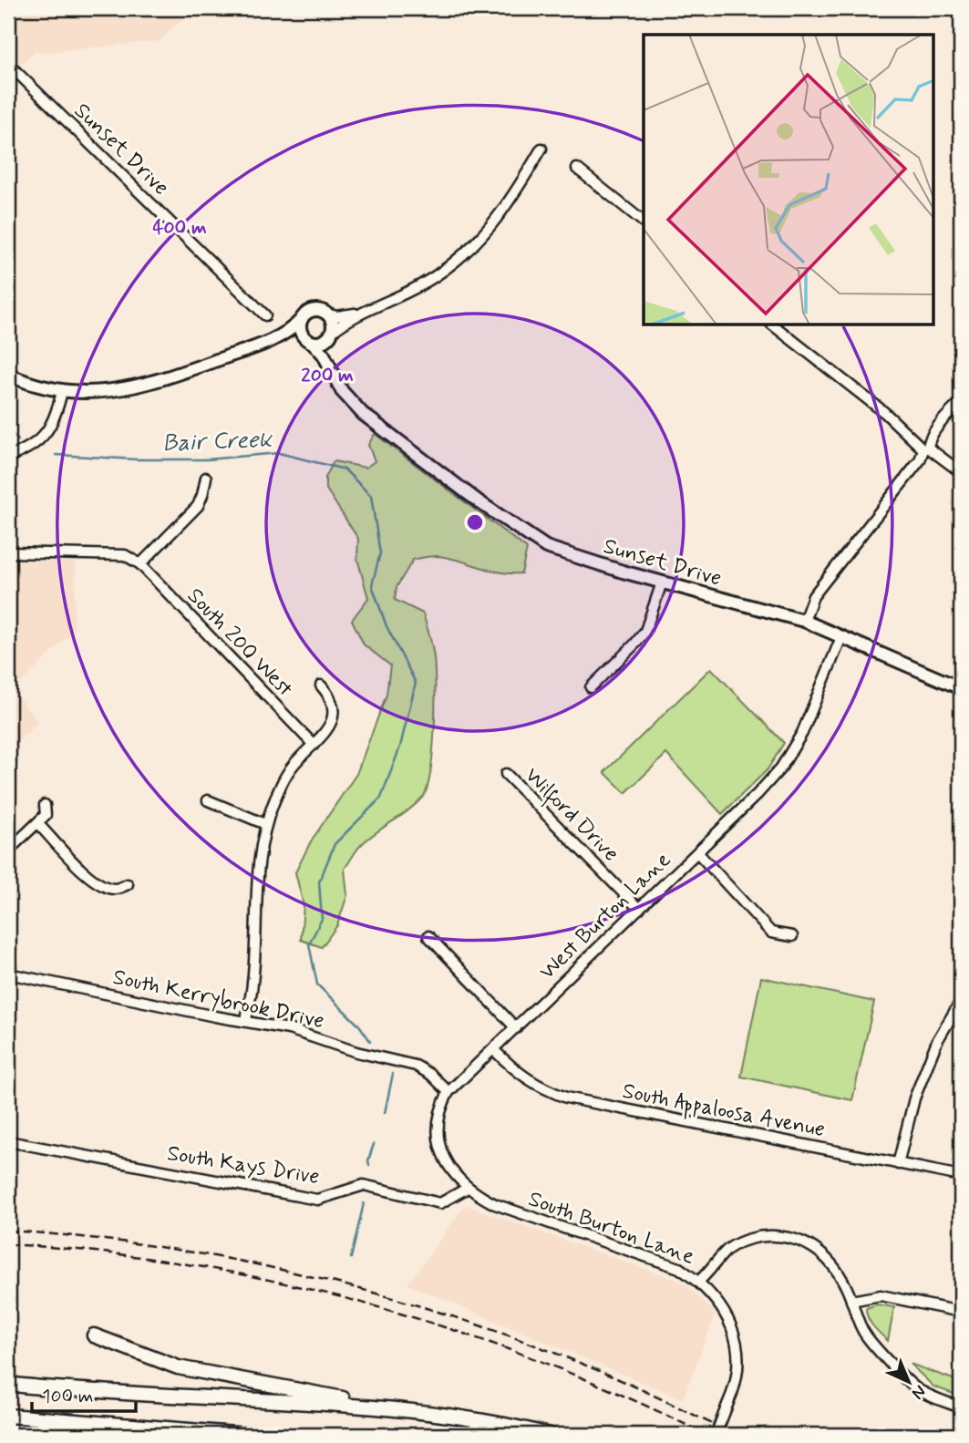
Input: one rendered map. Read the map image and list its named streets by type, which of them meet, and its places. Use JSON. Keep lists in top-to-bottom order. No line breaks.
{"streets":{"main road":["Sunset Drive"],"street":["South 200 West","Wilford Drive","West Burton Lane","South Kerrybrook Drive","South Appaloosa Avenue","South Kays Drive","South Burton Lane"]},"crossings":[["Sunset Drive","West Burton Lane"],["Wilford Drive","West Burton Lane"],["West Burton Lane","South Kerrybrook Drive"],["West Burton Lane","South Appaloosa Avenue"],["West Burton Lane","South Kays Drive"],["West Burton Lane","South Burton Lane"]],"water":["Bair Creek"],"scale_bar":"100 m","north":"bottom right","rings":["400 m","200 m"]}
